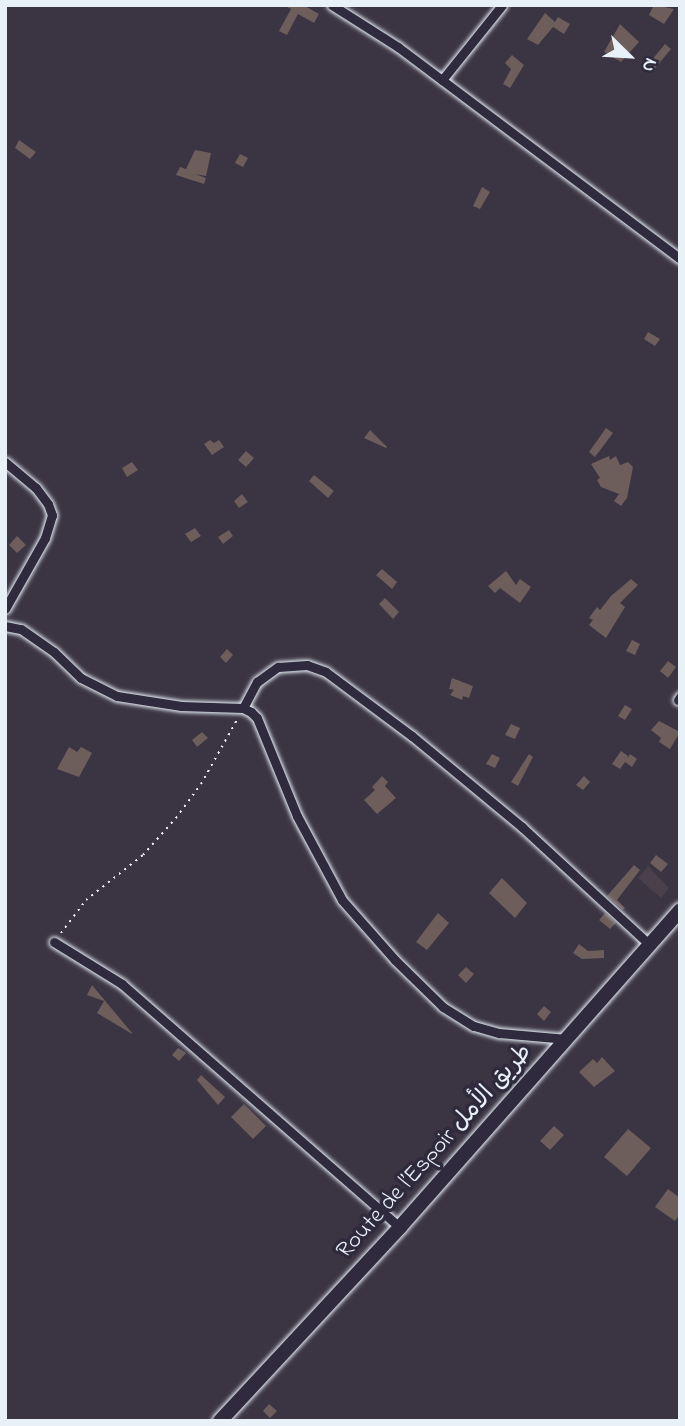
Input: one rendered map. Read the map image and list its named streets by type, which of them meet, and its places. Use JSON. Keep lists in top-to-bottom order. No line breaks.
{"streets":{"highway":["Route de l’Espoir طريق الأمل"]},"north":"bottom right"}
